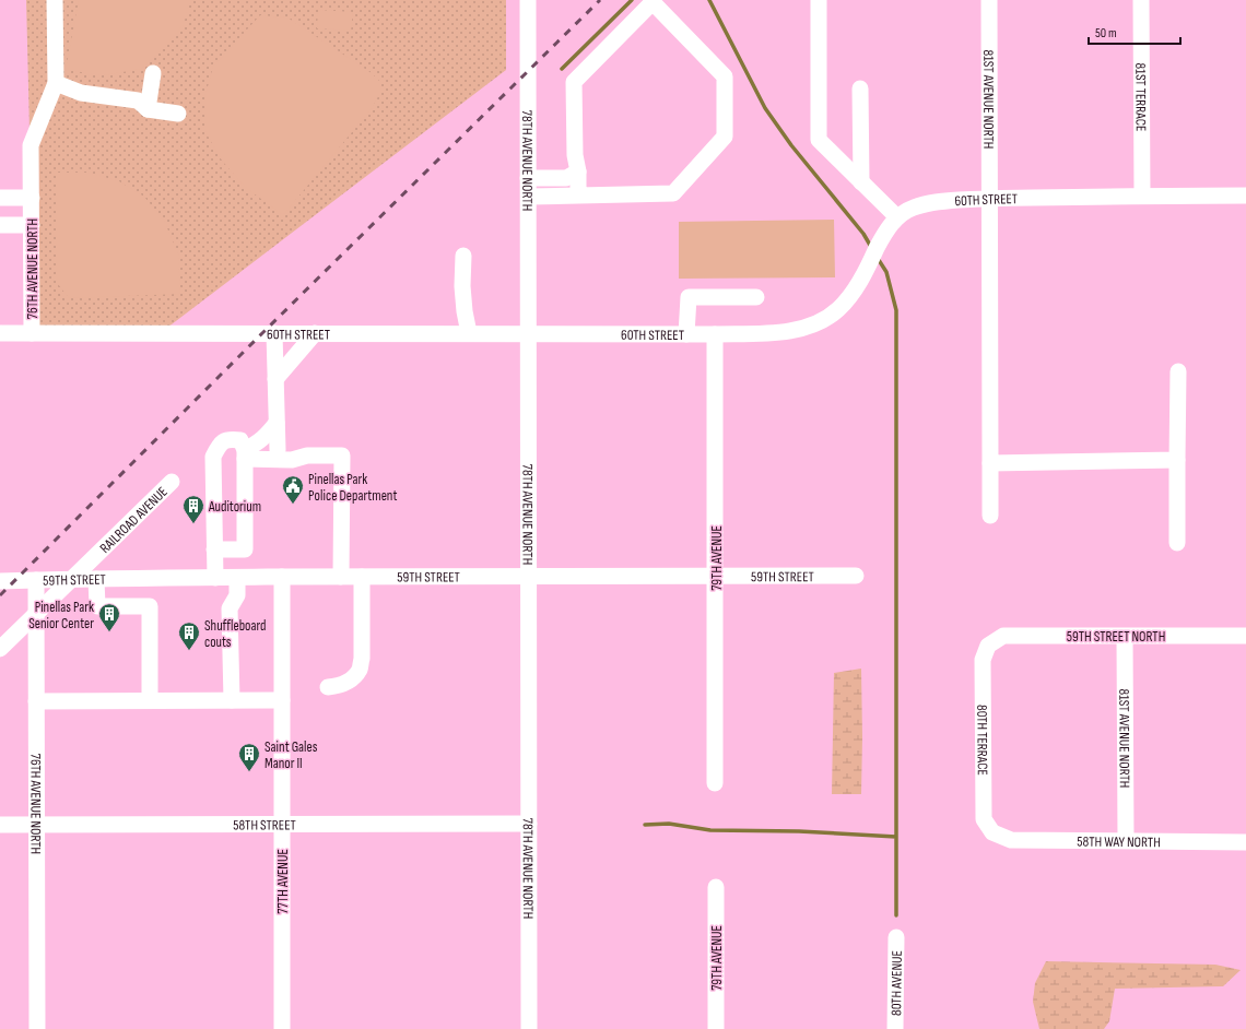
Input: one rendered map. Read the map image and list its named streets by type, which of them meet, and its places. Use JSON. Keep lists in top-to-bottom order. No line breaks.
{"streets":{"street":["81ST TERRACE","81ST AVENUE NORTH","78TH AVENUE NORTH","60TH STREET","76TH AVENUE NORTH","RAILROAD AVENUE","79TH AVENUE","59TH STREET","59TH STREET NORTH","80TH TERRACE","58TH STREET","58TH WAY NORTH","77TH AVENUE","80TH AVENUE"]},"crossings":[["81ST TERRACE","60TH STREET"],["81ST AVENUE NORTH","60TH STREET"],["81ST AVENUE NORTH","59TH STREET NORTH"],["81ST AVENUE NORTH","58TH WAY NORTH"],["78TH AVENUE NORTH","60TH STREET"],["78TH AVENUE NORTH","59TH STREET"],["78TH AVENUE NORTH","58TH STREET"],["60TH STREET","76TH AVENUE NORTH"],["60TH STREET","79TH AVENUE"],["76TH AVENUE NORTH","RAILROAD AVENUE"],["76TH AVENUE NORTH","59TH STREET"],["76TH AVENUE NORTH","58TH STREET"],["RAILROAD AVENUE","59TH STREET"],["79TH AVENUE","59TH STREET"],["59TH STREET","77TH AVENUE"],["59TH STREET NORTH","80TH TERRACE"],["80TH TERRACE","58TH WAY NORTH"],["58TH STREET","77TH AVENUE"]],"places":{"public building":["Pinellas Park Police Department"],"building":["Auditorium","Pinellas Park Senior Center","Shuffleboard couts","Saint Gales Manor II"]},"scale_bar":"50 m"}
